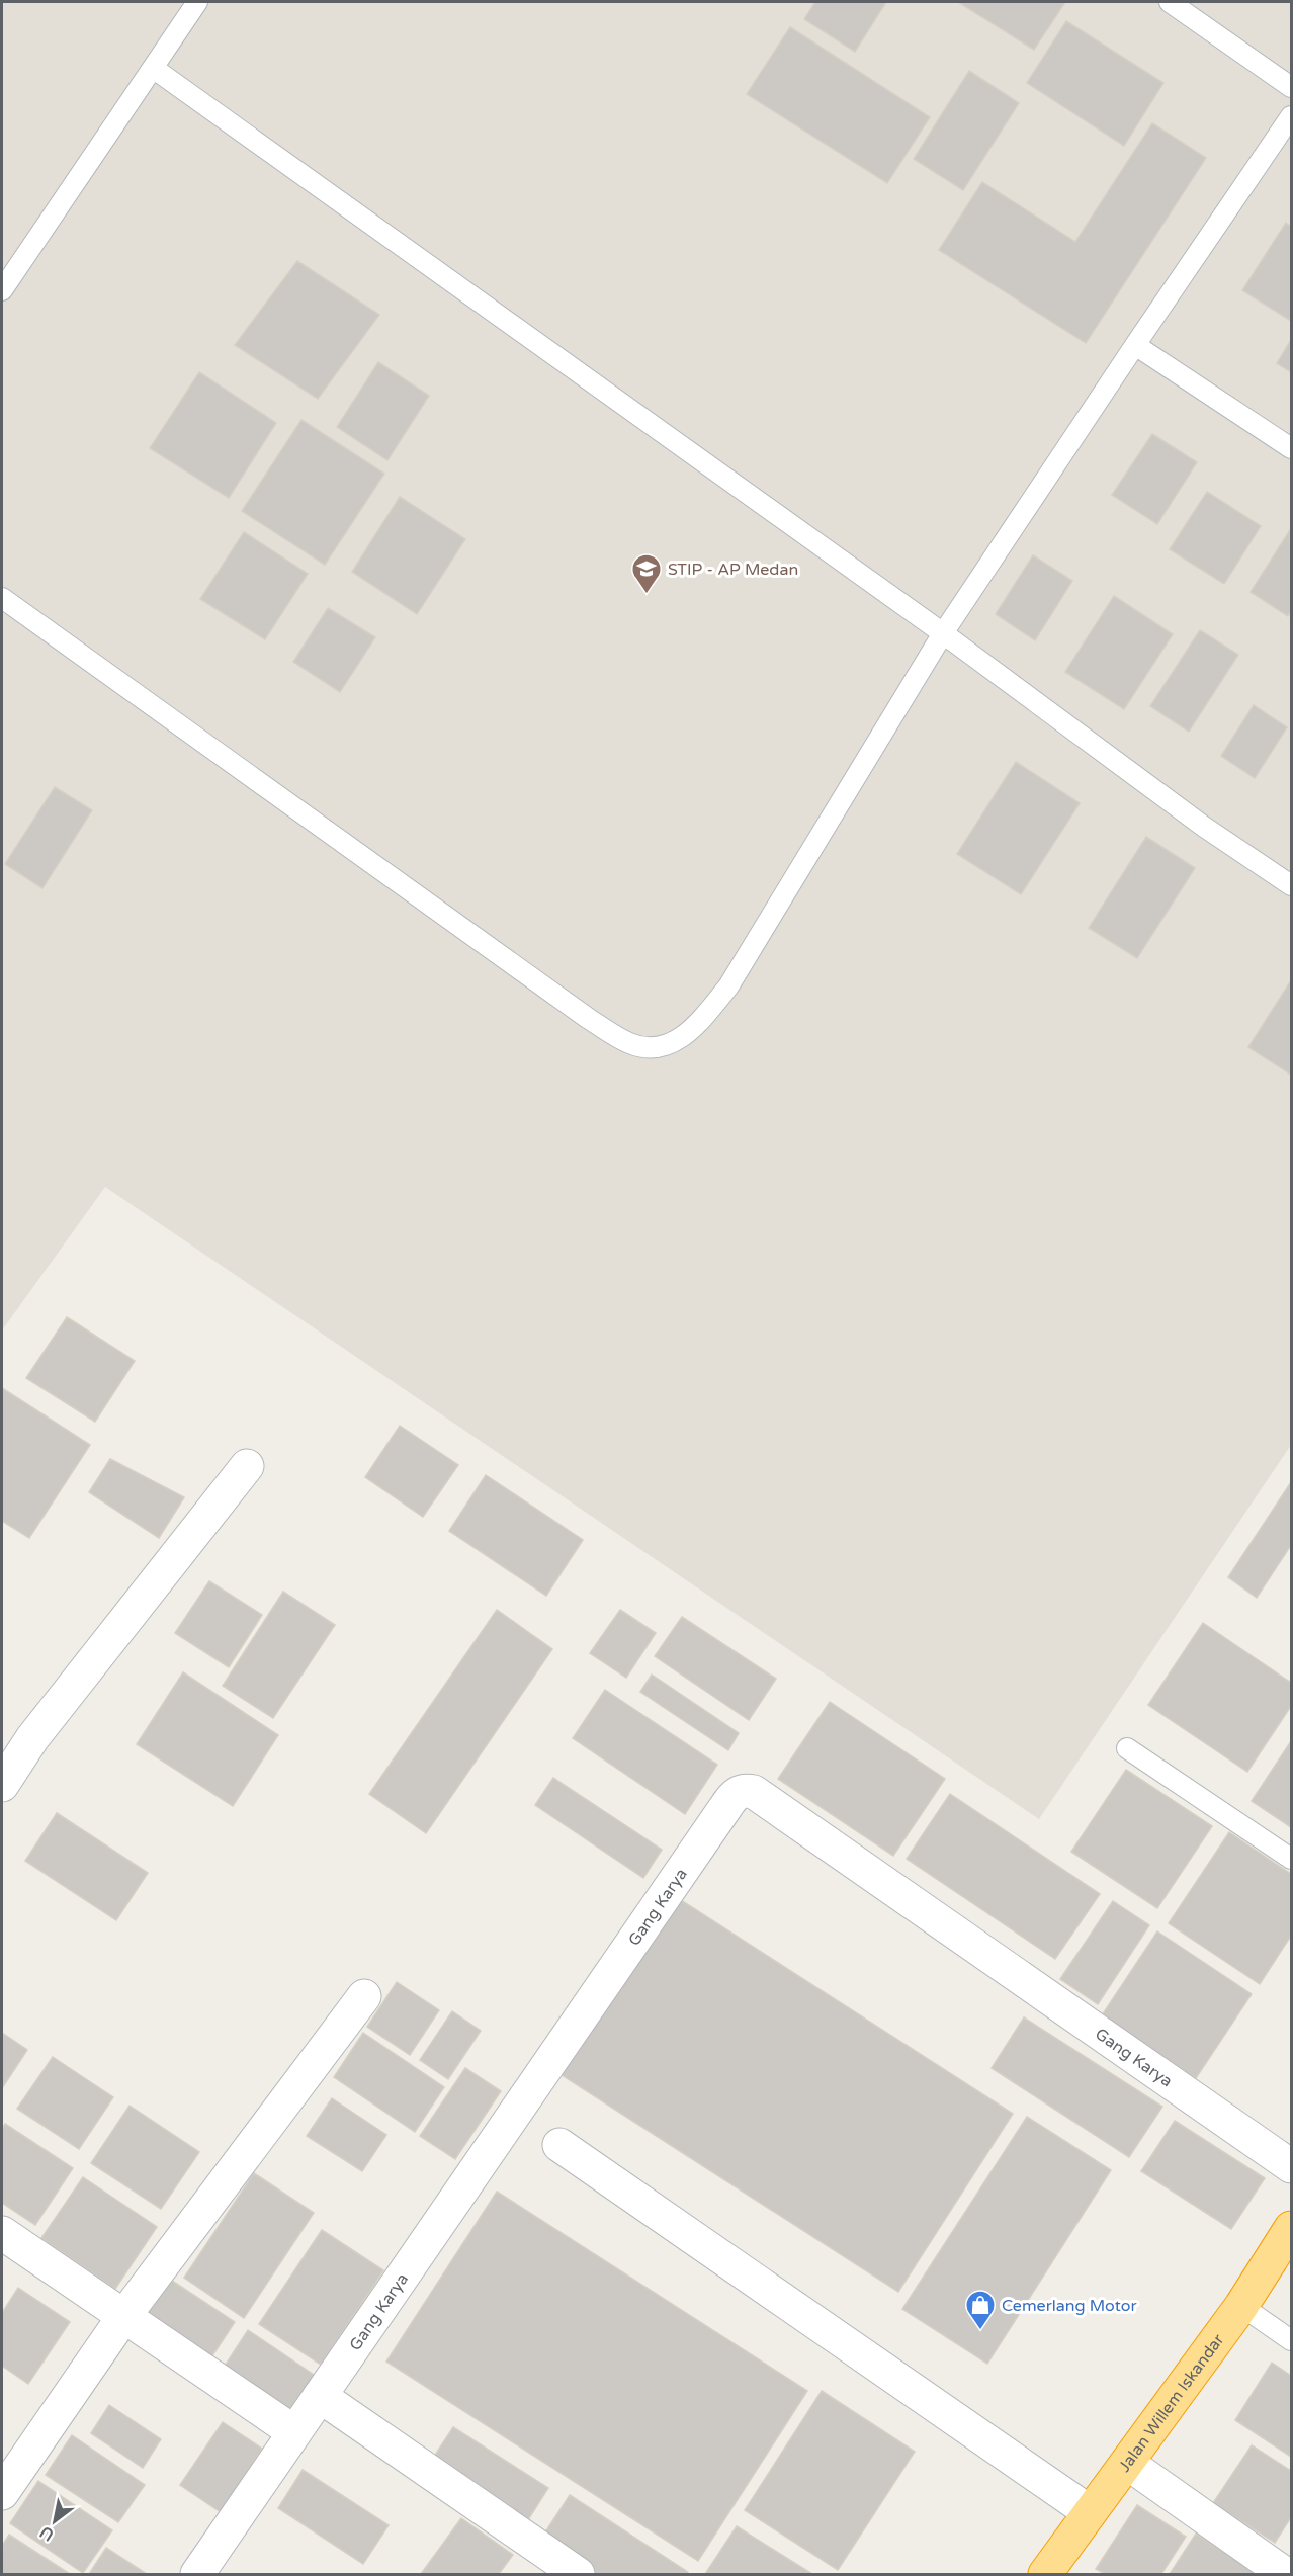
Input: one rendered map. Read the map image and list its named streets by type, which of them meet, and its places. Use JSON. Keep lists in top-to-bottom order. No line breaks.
{"streets":{"highway":["Jalan Willem Iskandar"],"street":["Gang Karya"]},"places":{"school or university":["STIP - AP Medan"],"shop":["Cemerlang Motor"]},"north":"bottom left"}
